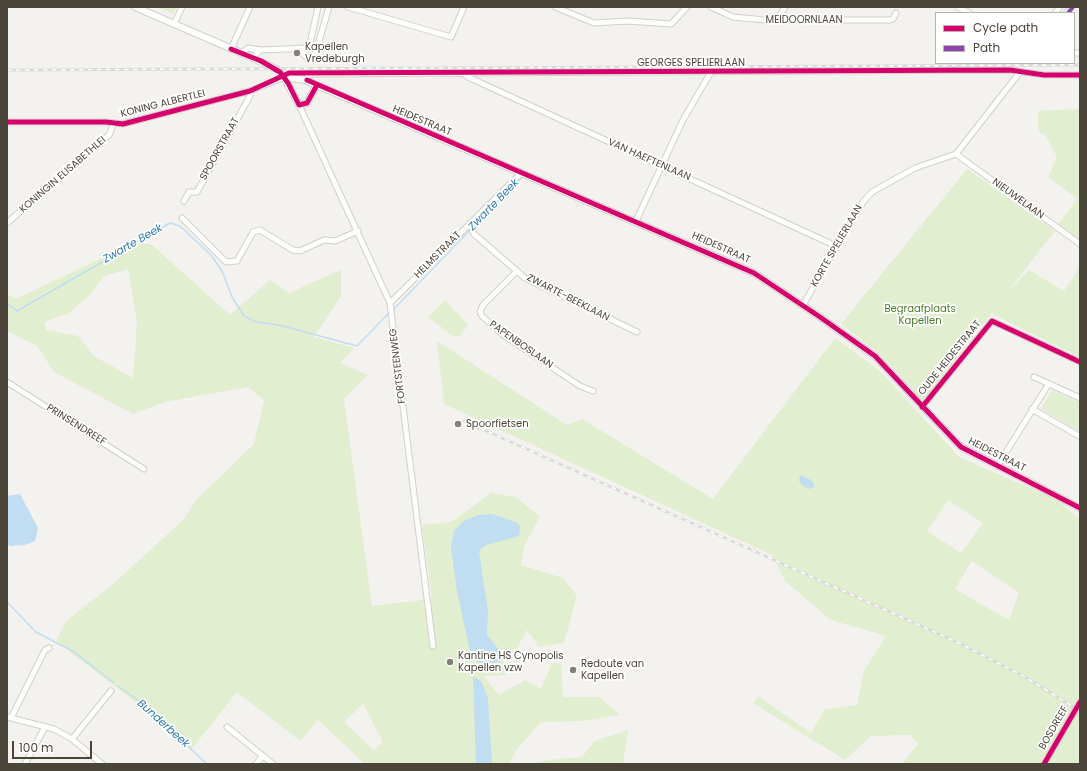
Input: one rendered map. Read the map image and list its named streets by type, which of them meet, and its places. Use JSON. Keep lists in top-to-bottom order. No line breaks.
{"streets":{"street":["MEIDOORNLAAN","GEORGES SPELIERLAAN","KONING ALBERTLEI","HEIDESTRAAT","SPOORSTRAAT","VAN HAEFTENLAAN","KONINGIN ELISABETHLEI","NIEUWELAAN","KORTE SPELIERLAAN","HELMSTRAAT","ZWARTE-BEEKLAAN","PAPENBOSLAAN","OUDE HEIDESTRAAT","FORTSTEENWEG","PRINSENDREEF","BOSDREEF"]},"crossings":[["GEORGES SPELIERLAAN","HEIDESTRAAT"],["GEORGES SPELIERLAAN","VAN HAEFTENLAAN"],["KONING ALBERTLEI","HEIDESTRAAT"],["KONING ALBERTLEI","SPOORSTRAAT"],["KONING ALBERTLEI","KONINGIN ELISABETHLEI"],["HEIDESTRAAT","SPOORSTRAAT"],["HEIDESTRAAT","KORTE SPELIERLAAN"],["HEIDESTRAAT","HELMSTRAAT"],["HEIDESTRAAT","OUDE HEIDESTRAAT"],["HEIDESTRAAT","FORTSTEENWEG"],["VAN HAEFTENLAAN","KORTE SPELIERLAAN"],["NIEUWELAAN","KORTE SPELIERLAAN"],["HELMSTRAAT","ZWARTE-BEEKLAAN"],["HELMSTRAAT","FORTSTEENWEG"],["ZWARTE-BEEKLAAN","PAPENBOSLAAN"]],"water":["Zwarte Beek","Bunderbeek"],"parks":["Begraafplaats Kapellen"],"places":["Kapellen Vredeburgh","Spoorfietsen","Kantine HS Cynopolis Kapellen vzw","Redoute van Kapellen"],"legend":["Cycle path","Path"],"scale_bar":"100 m"}
